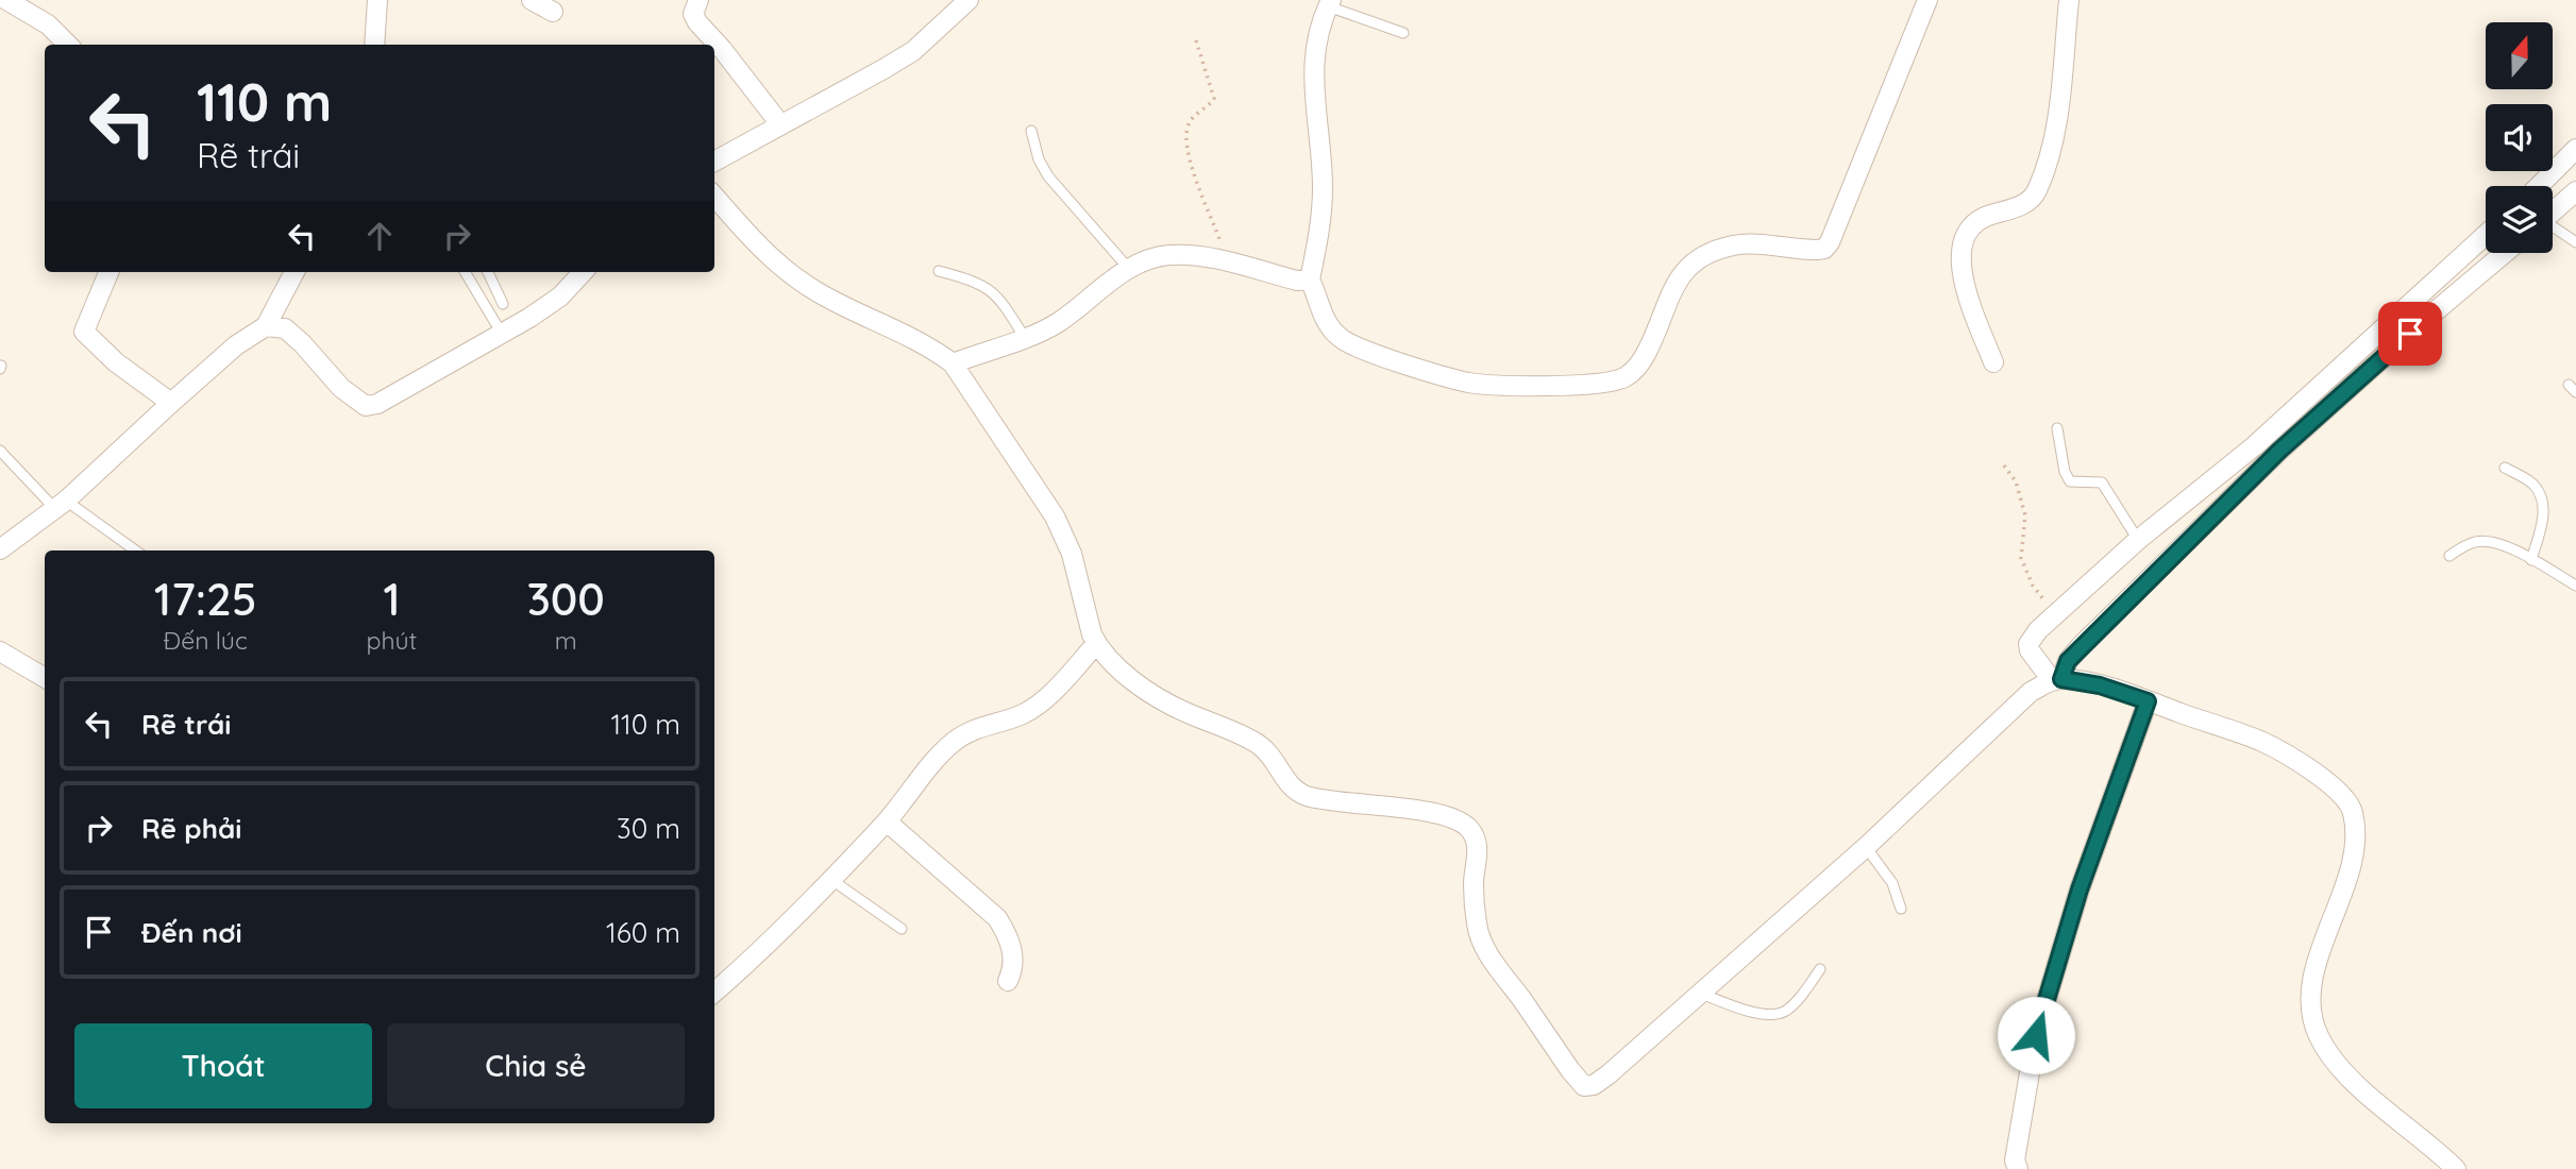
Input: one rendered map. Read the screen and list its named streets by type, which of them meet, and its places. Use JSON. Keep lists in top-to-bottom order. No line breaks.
{"north":"top","page":{"turn":["110 m","Rẽ trái"],"eta":["17:25","Đến lúc","1","phút","300","m"],"list":[{"name":"Rẽ trái","value":"110 m"},{"name":"Rẽ phải","value":"30 m"},{"name":"Đến nơi","value":"160 m"}],"buttons":["Thoát","Chia sẻ"]}}
